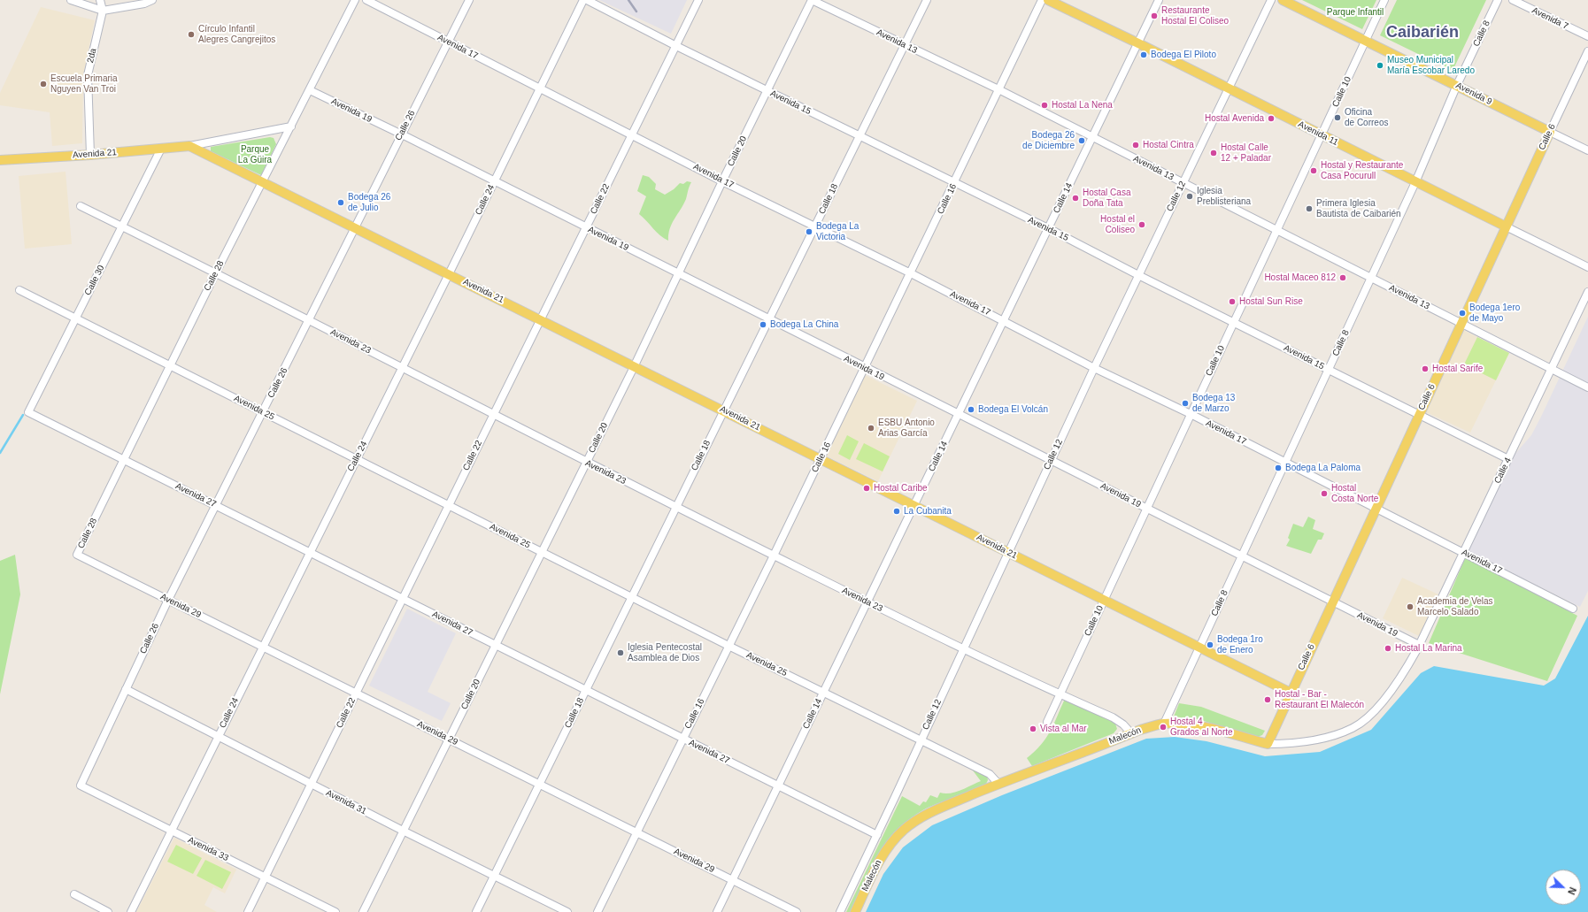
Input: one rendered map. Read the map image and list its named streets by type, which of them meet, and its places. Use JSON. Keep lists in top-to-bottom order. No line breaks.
{"streets":{"main road":["Avenida 9","Avenida 11","Calle 6","Avenida 21","Malecón"],"street":["Avenida 7","Calle 8","Avenida 13","Avenida 17","2da","Calle 10","Avenida 15","Avenida 19","Calle 26","Calle 20","Calle 12","Calle 14","Calle 22","Calle 18","Calle 16","Calle 24","Calle 28","Calle 30","Avenida 23","Avenida 25","Calle 4","Avenida 27","Avenida 29","Avenida 31","Avenida 33"]},"crossings":[["Calle 8","Avenida 13"],["Calle 8","Avenida 17"],["Calle 8","Avenida 9"],["Calle 8","Avenida 15"],["Calle 8","Avenida 19"],["Calle 8","Avenida 11"],["Calle 8","Avenida 21"],["Calle 8","Malecón"],["Avenida 13","Calle 10"],["Avenida 13","Calle 6"],["Avenida 13","Calle 20"],["Avenida 13","Calle 12"],["Avenida 13","Calle 14"],["Avenida 13","Calle 18"],["Avenida 13","Calle 16"],["Avenida 13","Calle 4"],["Avenida 17","Calle 10"],["Avenida 17","Calle 26"],["Avenida 17","Calle 6"],["Avenida 17","Calle 20"],["Avenida 17","Calle 12"],["Avenida 17","Calle 14"],["Avenida 17","Calle 22"],["Avenida 17","Calle 18"],["Avenida 17","Calle 16"],["Avenida 17","Calle 24"],["Avenida 17","Calle 4"],["2da","Avenida 21"],["Calle 10","Avenida 9"],["Calle 10","Avenida 15"],["Calle 10","Avenida 19"],["Calle 10","Avenida 11"],["Calle 10","Avenida 21"],["Calle 10","Avenida 23"],["Avenida 9","Calle 6"],["Avenida 15","Calle 6"],["Avenida 15","Calle 20"],["Avenida 15","Calle 12"],["Avenida 15","Calle 14"],["Avenida 15","Calle 22"],["Avenida 15","Calle 18"],["Avenida 15","Calle 16"],["Avenida 15","Calle 4"],["Avenida 19","Calle 26"],["Avenida 19","Calle 6"],["Avenida 19","Calle 20"],["Avenida 19","Calle 12"],["Avenida 19","Calle 14"],["Avenida 19","Calle 22"],["Avenida 19","Calle 18"],["Avenida 19","Calle 16"],["Avenida 19","Calle 24"],["Avenida 19","Calle 28"],["Avenida 19","Calle 4"],["Avenida 19","Malecón"],["Calle 26","Avenida 21"],["Calle 26","Avenida 23"],["Calle 26","Avenida 25"],["Calle 26","Avenida 27"],["Calle 26","Avenida 29"],["Calle 26","Avenida 31"],["Calle 26","Avenida 33"],["Avenida 11","Calle 6"],["Avenida 11","Calle 12"],["Avenida 11","Calle 14"],["Calle 6","Avenida 21"],["Calle 6","Malecón"],["Calle 20","Avenida 21"],["Calle 20","Avenida 23"],["Calle 20","Avenida 25"],["Calle 20","Avenida 27"],["Calle 20","Avenida 29"],["Calle 20","Avenida 31"],["Avenida 21","Calle 12"],["Avenida 21","Calle 14"],["Avenida 21","Calle 22"],["Avenida 21","Calle 18"],["Avenida 21","Calle 16"],["Avenida 21","Calle 24"],["Avenida 21","Calle 28"],["Avenida 21","Calle 30"],["Calle 12","Avenida 23"],["Calle 12","Avenida 25"],["Calle 12","Avenida 27"],["Calle 14","Avenida 23"],["Calle 14","Avenida 25"],["Calle 14","Avenida 27"],["Calle 14","Avenida 29"],["Calle 22","Avenida 23"],["Calle 22","Avenida 25"],["Calle 22","Avenida 27"],["Calle 22","Avenida 29"],["Calle 22","Avenida 31"],["Calle 22","Avenida 33"],["Calle 18","Avenida 23"],["Calle 18","Avenida 25"],["Calle 18","Avenida 27"],["Calle 18","Avenida 29"],["Calle 18","Avenida 31"],["Calle 16","Avenida 23"],["Calle 16","Avenida 25"],["Calle 16","Avenida 27"],["Calle 16","Avenida 29"],["Calle 24","Avenida 23"],["Calle 24","Avenida 25"],["Calle 24","Avenida 27"],["Calle 24","Avenida 29"],["Calle 24","Avenida 31"],["Calle 24","Avenida 33"],["Calle 28","Avenida 23"],["Calle 28","Avenida 25"],["Calle 28","Avenida 27"],["Calle 28","Avenida 29"],["Calle 30","Avenida 23"],["Calle 30","Avenida 25"],["Calle 30","Avenida 27"],["Avenida 23","Malecón"],["Avenida 25","Malecón"],["Calle 4","Malecón"]],"districts":["Caibarién"],"parks":["Parque Infantil","Parque La Güira"],"places":["Restaurante Hostal El Coliseo","Círculo Infantil Alegres Cangrejitos","Bodega El Piloto","Museo Municipal María Escobar Laredo","Escuela Primaria Nguyen Van Troi","Hostal La Nena","Oficina de Correos","Hostal Avenida","Bodega 26 de Diciembre","Hostal Cintra","Hostal Calle 12 + Paladar","Hostal y Restaurante Casa Pocurull","Iglesia Preblisteriana","Hostal Casa Doña Tata","Bodega 26 de Julio","Primera Iglesia Bautista de Caibarién","Hostal el Coliseo","Bodega La Victoria","Hostal Maceo 812","Hostal Sun Rise","Bodega 1ero de Mayo","Bodega La China","Hostal Sarife","Bodega 13 de Marzo","Bodega El Volcán","ESBU Antonio Arias García","Bodega La Paloma","Hostal Caribe","Hostal Costa Norte","La Cubanita","Academia de Velas Marcelo Salado","Bodega 1ro de Enero","Hostal La Marina","Iglesia Pentecostal Asamblea de Dios","Hostal - Bar - Restaurant El Malecón","Hostal 4 Grados al Norte","Vista al Mar"],"north":"bottom right"}
